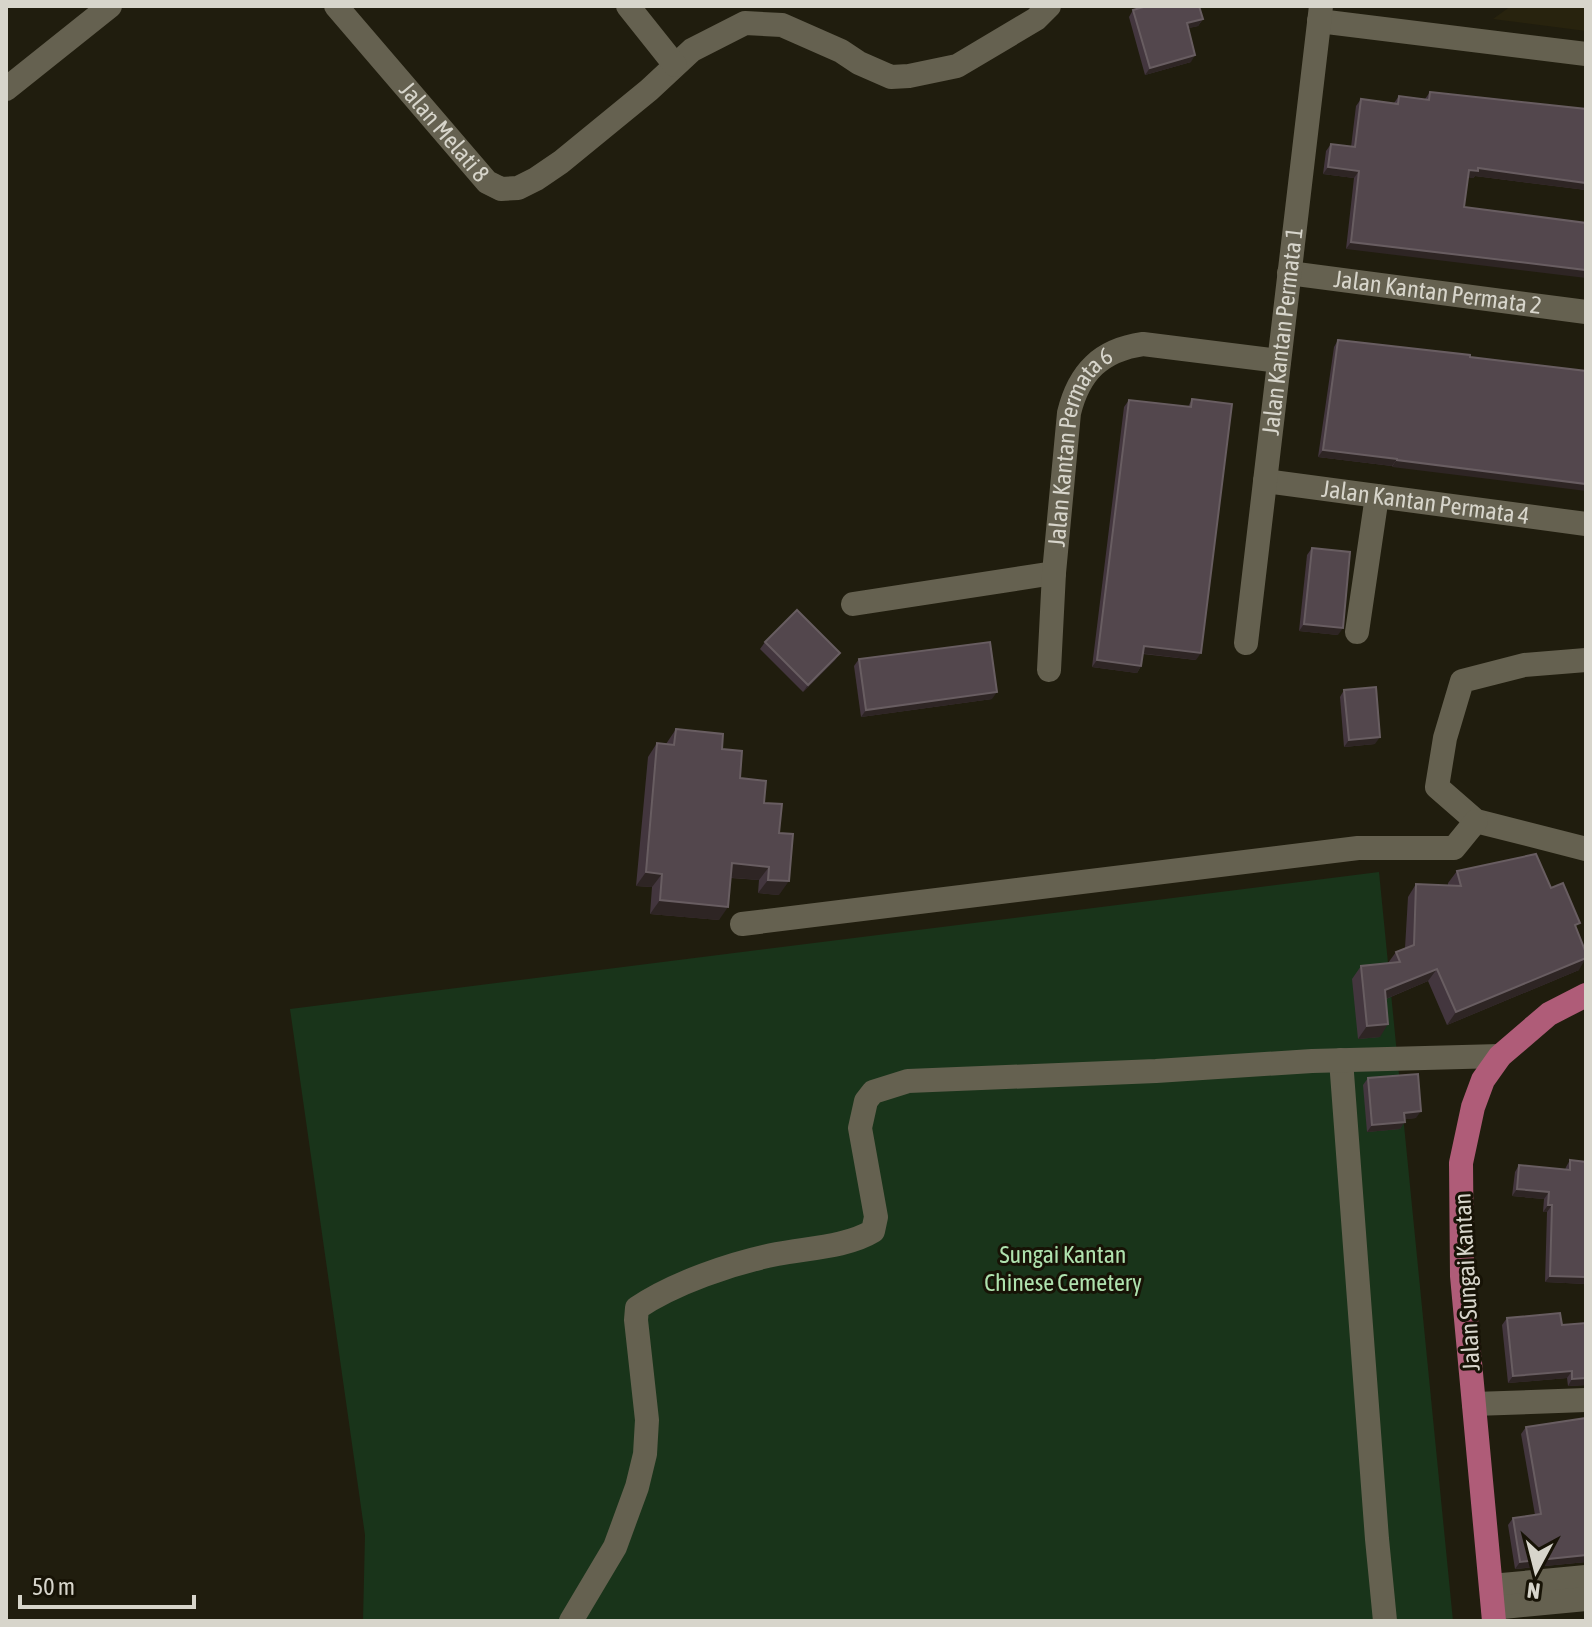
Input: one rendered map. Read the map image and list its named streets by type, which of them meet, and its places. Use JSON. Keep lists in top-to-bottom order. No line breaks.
{"streets":{"main road":["Jalan Sungai Kantan"],"street":["Jalan Melati 8","Jalan Kantan Permata 2","Jalan Kantan Permata 1","Jalan Kantan Permata 6","Jalan Kantan Permata 4"]},"crossings":[["Jalan Kantan Permata 2","Jalan Kantan Permata 1"],["Jalan Kantan Permata 1","Jalan Kantan Permata 6"],["Jalan Kantan Permata 1","Jalan Kantan Permata 4"]],"parks":["Sungai Kantan Chinese Cemetery"],"scale_bar":"50 m","north":"bottom"}
